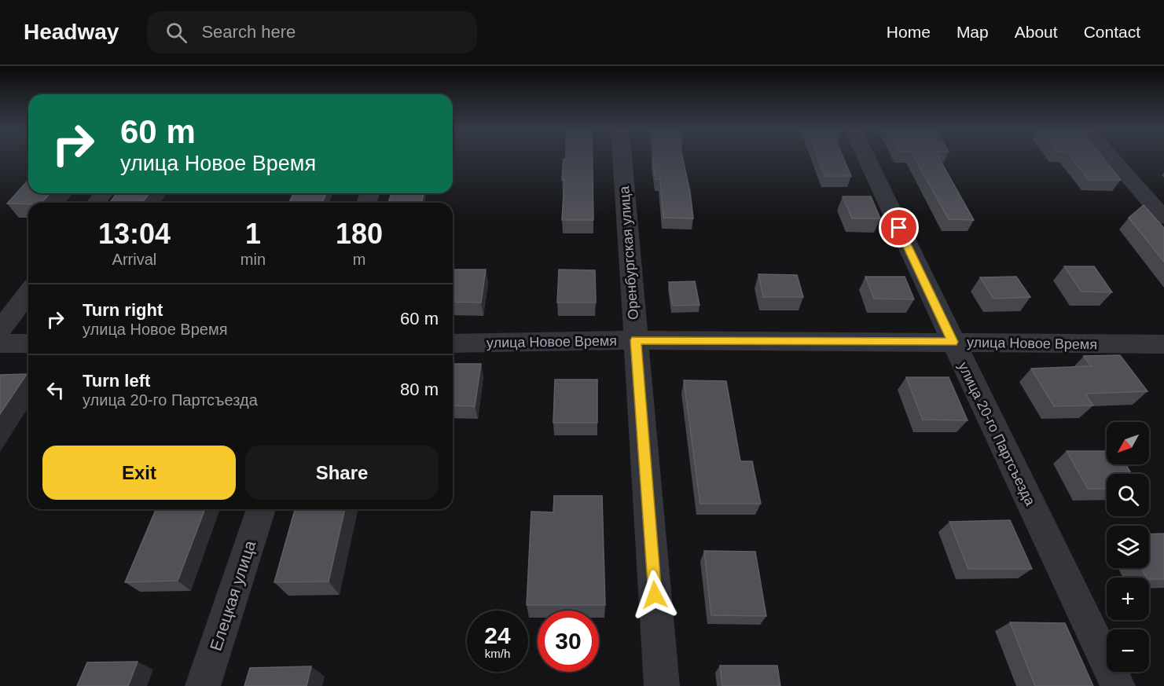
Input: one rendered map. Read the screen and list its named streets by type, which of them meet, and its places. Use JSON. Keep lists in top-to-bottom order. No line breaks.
{"streets":{"street":["Оренбургская улица","улица Новое Время","улица 20-го Партсъезда","Елецкая улица"]},"crossings":[["Оренбургская улица","улица Новое Время"],["улица Новое Время","улица 20-го Партсъезда"]],"north":"bottom left","page":{"header":"Headway","search":"Search here","nav":["Home","Map","About","Contact"],"turn":["60 m","улица Новое Время"],"eta":["13:04","Arrival","1","min","180","m"],"list":[{"name":"Turn right","note":"улица Новое Время","value":"60 m"},{"name":"Turn left","note":"улица 20-го Партсъезда","value":"80 m"}],"map_buttons":["+","−"],"buttons":["Exit","Share"],"speed":"24 km/h","limit":"30"}}
